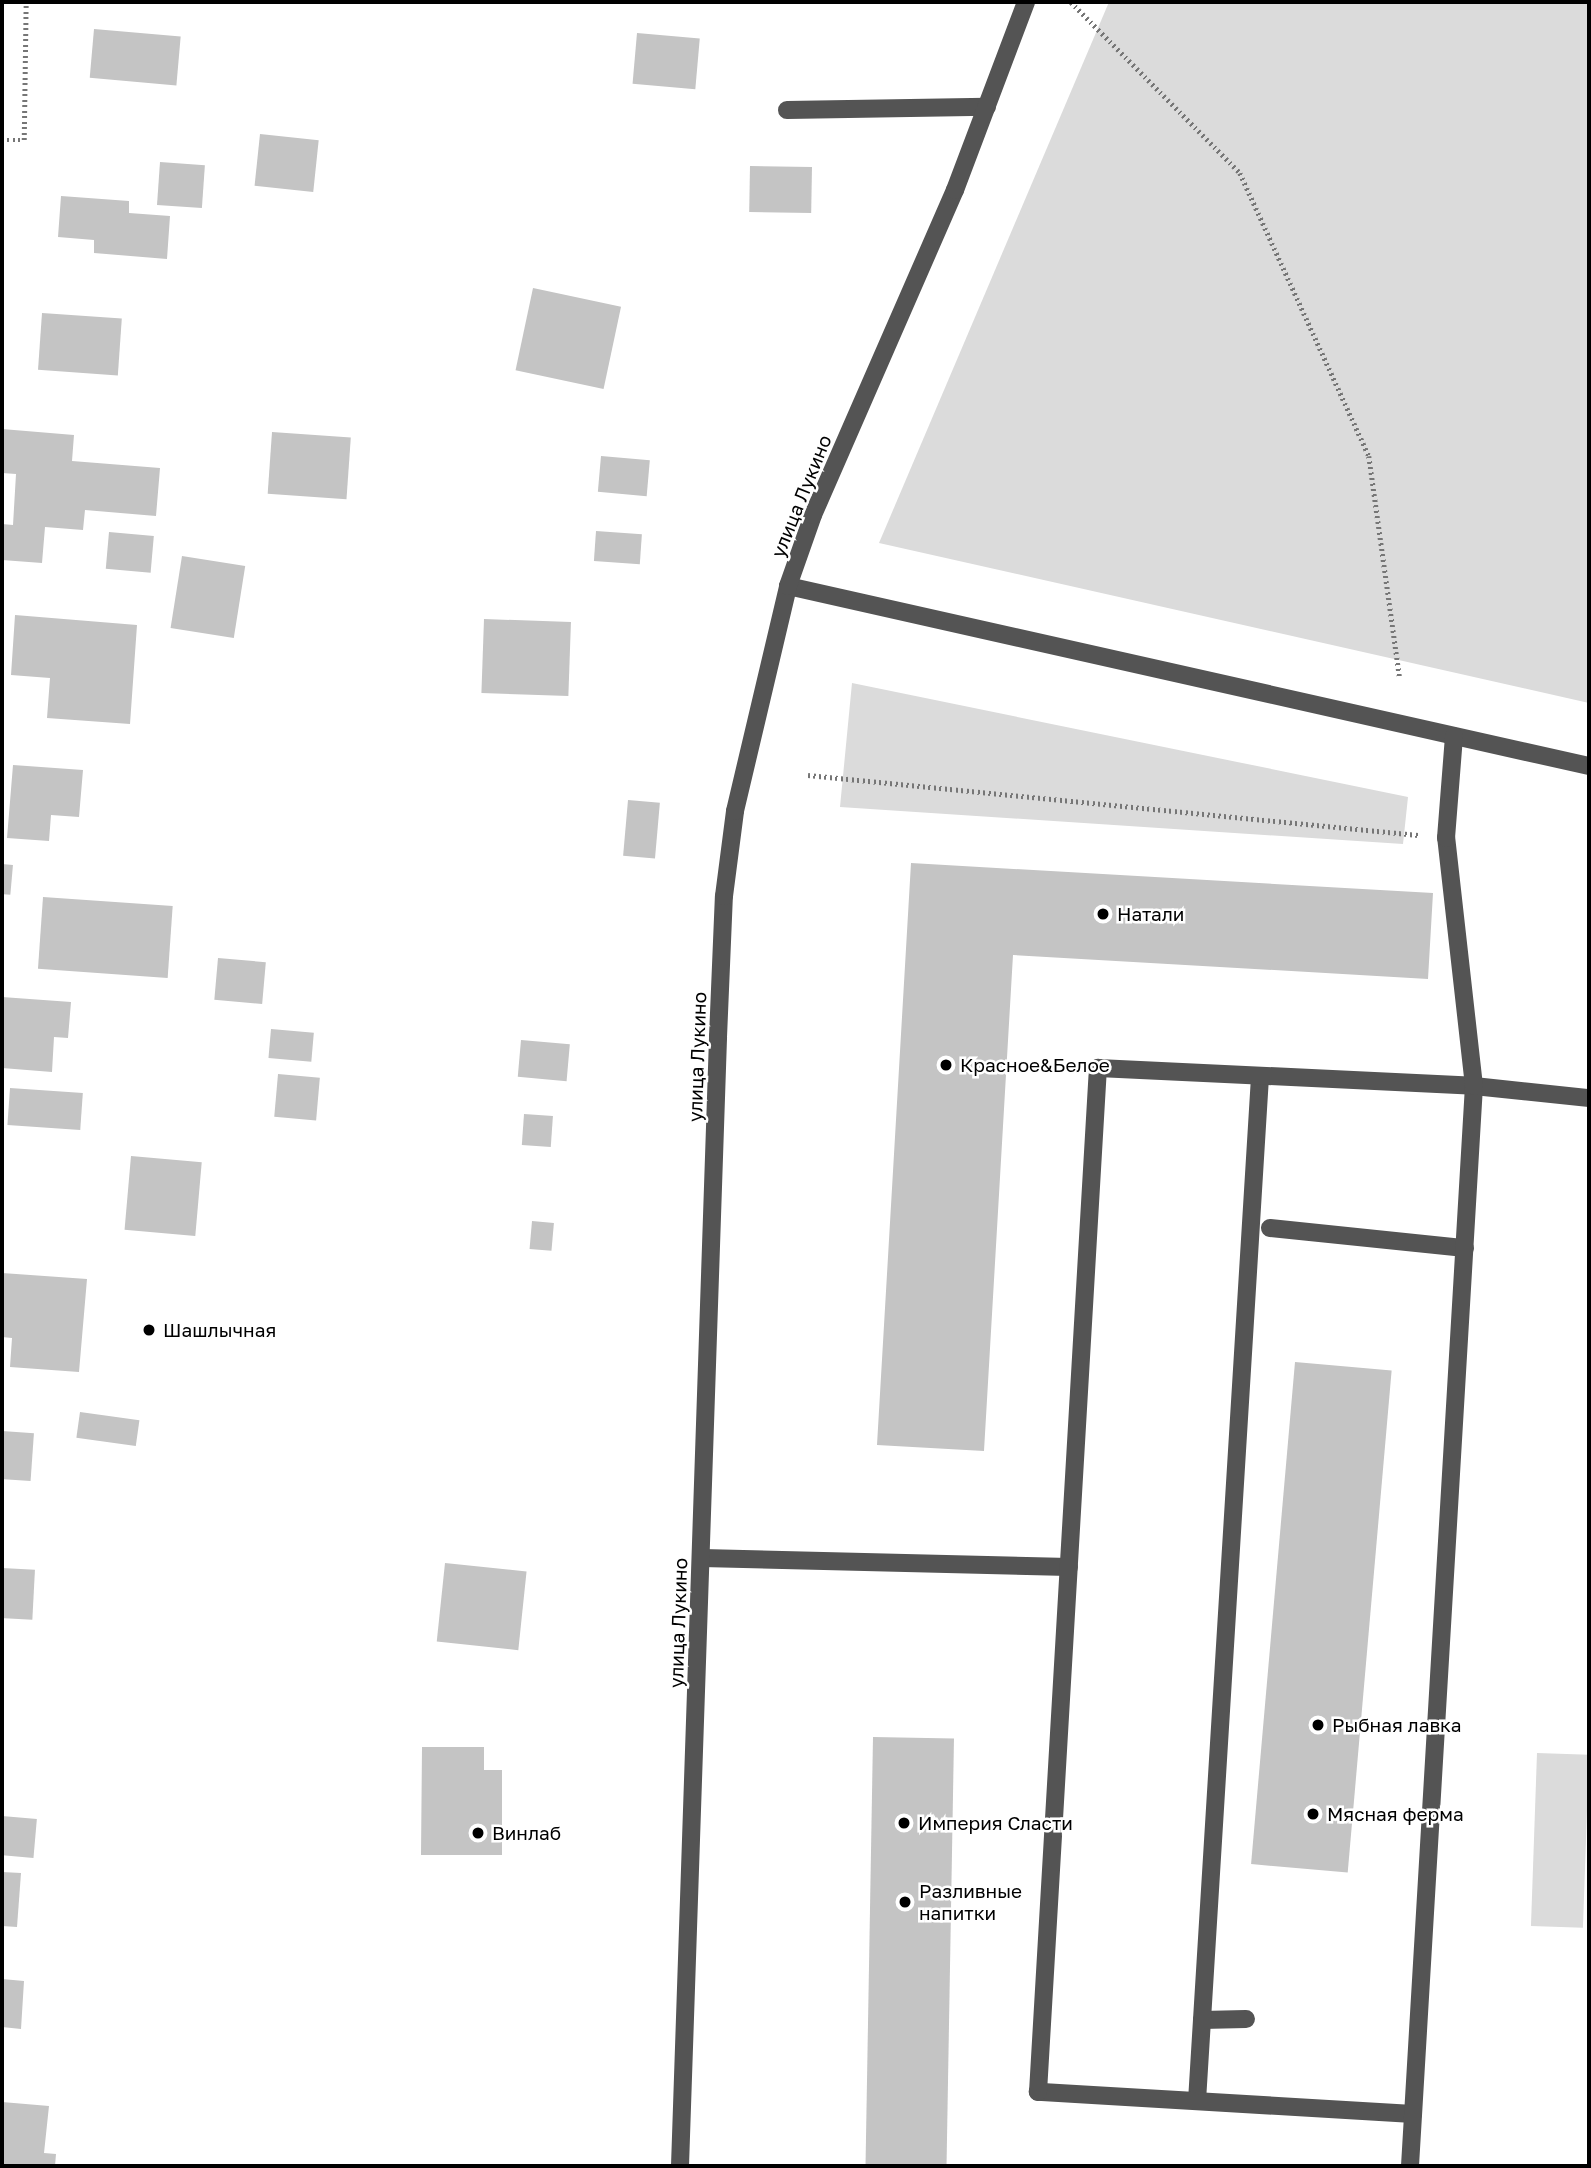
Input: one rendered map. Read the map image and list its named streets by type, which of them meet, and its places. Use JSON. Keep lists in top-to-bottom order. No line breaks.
{"streets":{"street":["улица Лукино"]},"places":["Натали","Красное&Белое","Шашлычная","Рыбная лавка","Мясная ферма","Империя Сласти","Винлаб","Разливные напитки"]}
